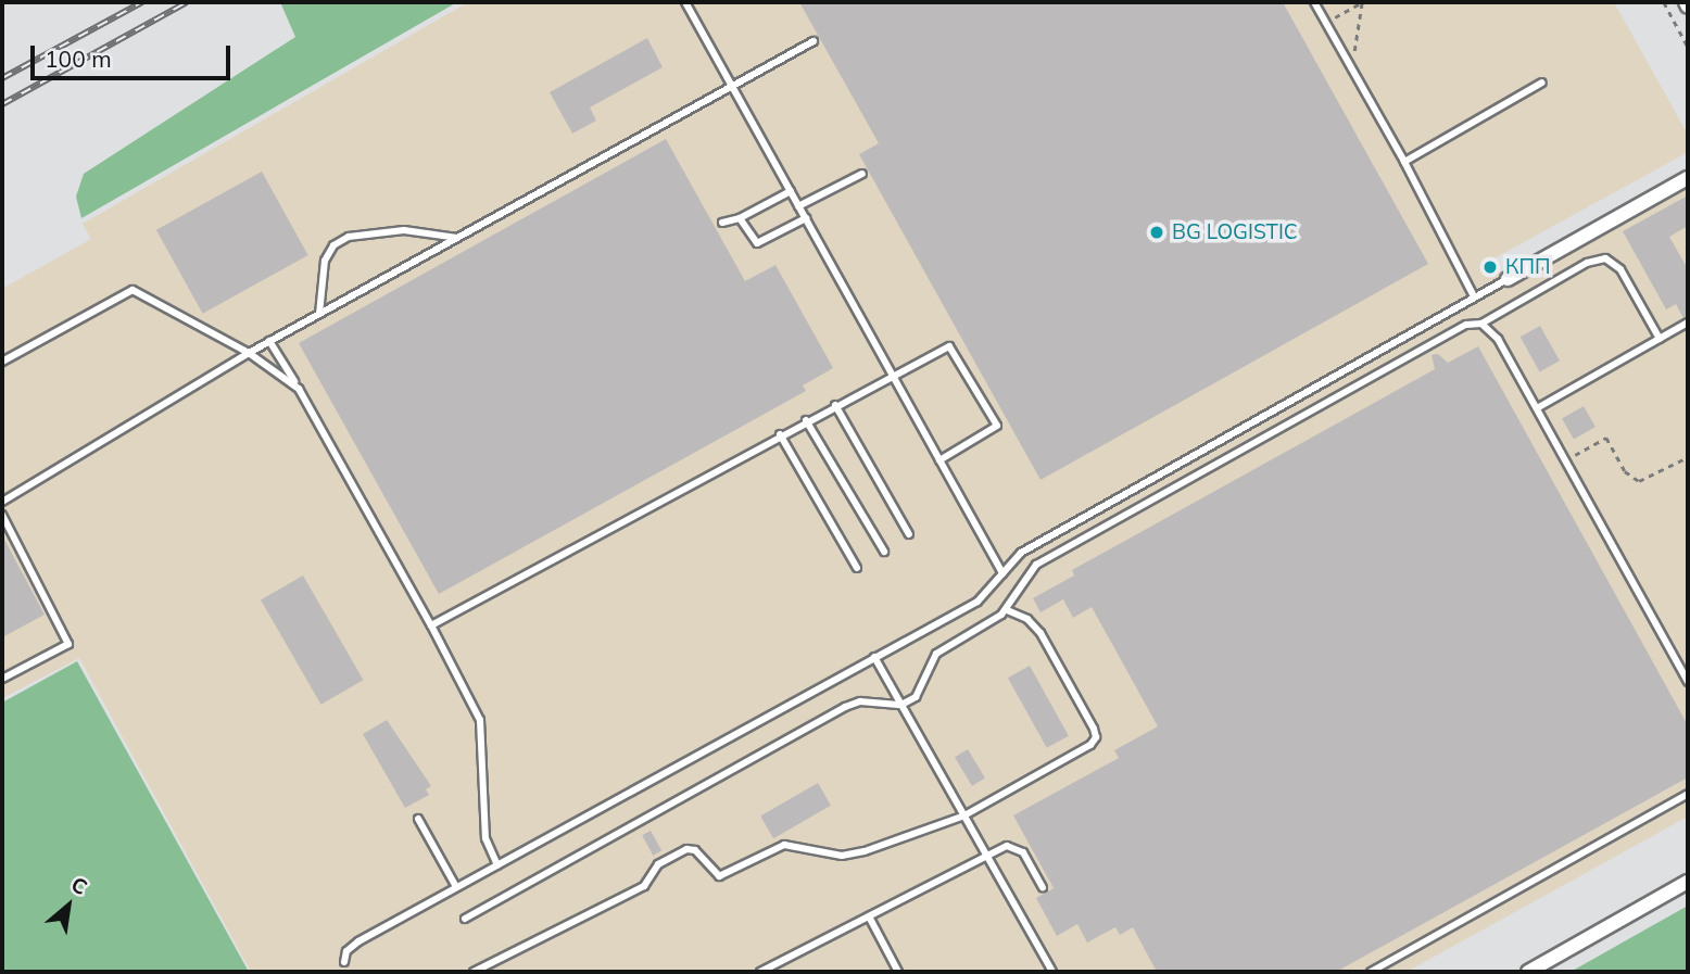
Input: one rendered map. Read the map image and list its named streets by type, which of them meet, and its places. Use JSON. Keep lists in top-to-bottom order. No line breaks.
{"places":["BG LOGISTIC","КПП"],"scale_bar":"100 m","north":"top right"}
